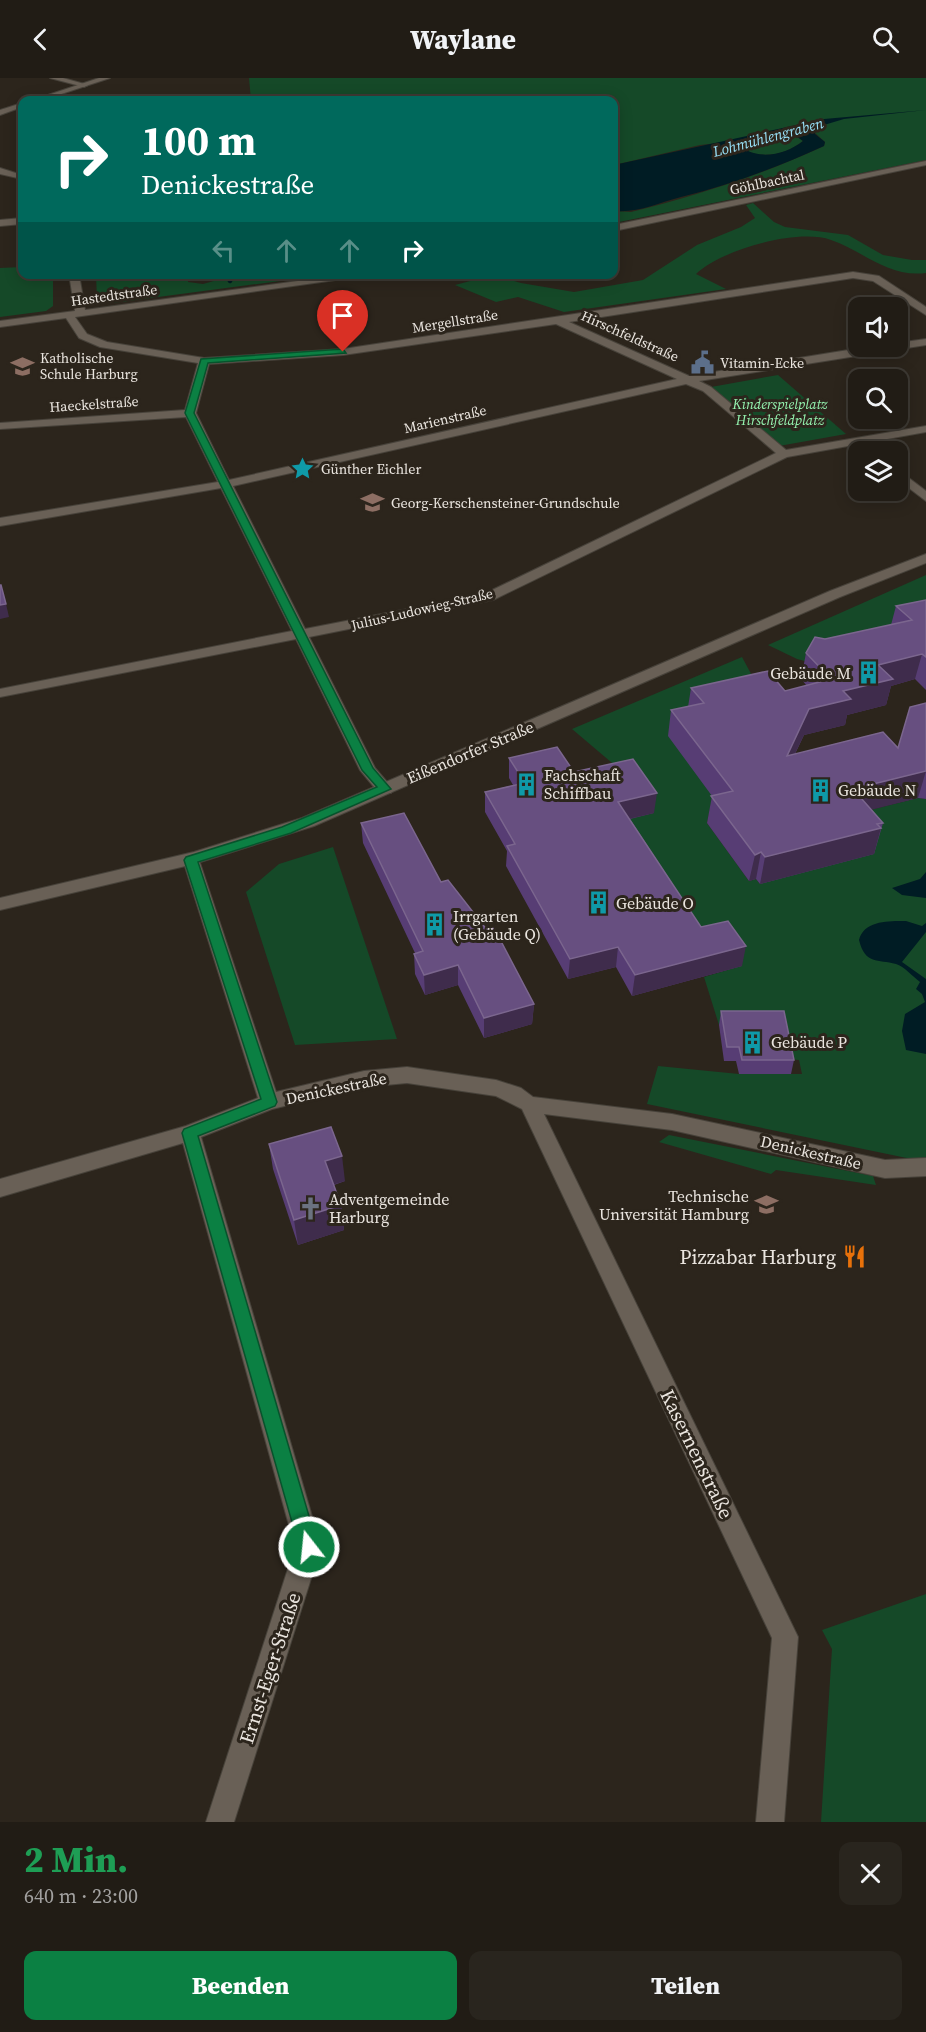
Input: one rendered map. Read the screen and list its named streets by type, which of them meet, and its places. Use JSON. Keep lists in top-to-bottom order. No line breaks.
{"streets":{"street":["Göhlbachtal","Hastedtstraße","Mergellstraße","Hirschfeldstraße","Haeckelstraße","Marienstraße","Julius-Ludowieg-Straße","Eißendorfer Straße","Denickestraße","Kasernenstraße","Ernst-Eger-Straße"]},"crossings":[["Hastedtstraße","Mergellstraße"],["Mergellstraße","Hirschfeldstraße"],["Hirschfeldstraße","Marienstraße"],["Hirschfeldstraße","Julius-Ludowieg-Straße"],["Denickestraße","Kasernenstraße"],["Denickestraße","Ernst-Eger-Straße"]],"water":["Lohmühlengraben"],"parks":["Kinderspielplatz Hirschfeldplatz"],"places":{"public building":["Vitamin-Ecke"],"school or university":["Katholische Schule Harburg","Georg-Kerschensteiner-Grundschule","Technische Universität Hamburg"],"place":["Günther Eichler"],"building":["Gebäude M","Fachschaft Schiffbau","Gebäude N","Gebäude O","Irrgarten (Gebäude Q)","Gebäude P"],"church":["Adventgemeinde Harburg"],"restaurant":["Pizzabar Harburg"]},"page":{"header":"Waylane","turn":["100 m","Denickestraße"],"heading":["2 Min.","640 m · 23:00"],"buttons":["Beenden","Teilen"]}}
